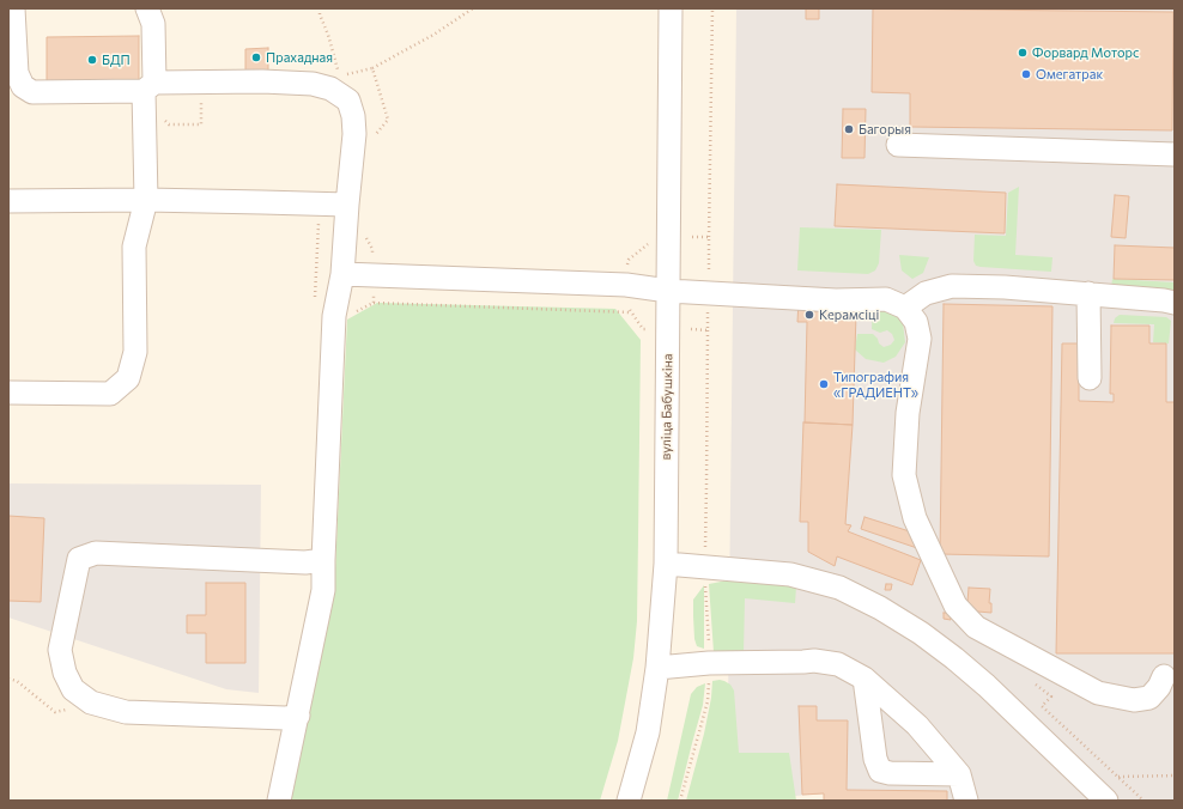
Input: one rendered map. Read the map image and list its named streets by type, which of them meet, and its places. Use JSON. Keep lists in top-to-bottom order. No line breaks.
{"streets":{"street":["вуліца Бабушкіна"]},"places":["Форвард Моторс","Прахадная","БДП","Омегатрак","Багорыя","Керамсіці","Типография «ГРАДИЕНТ»"]}
